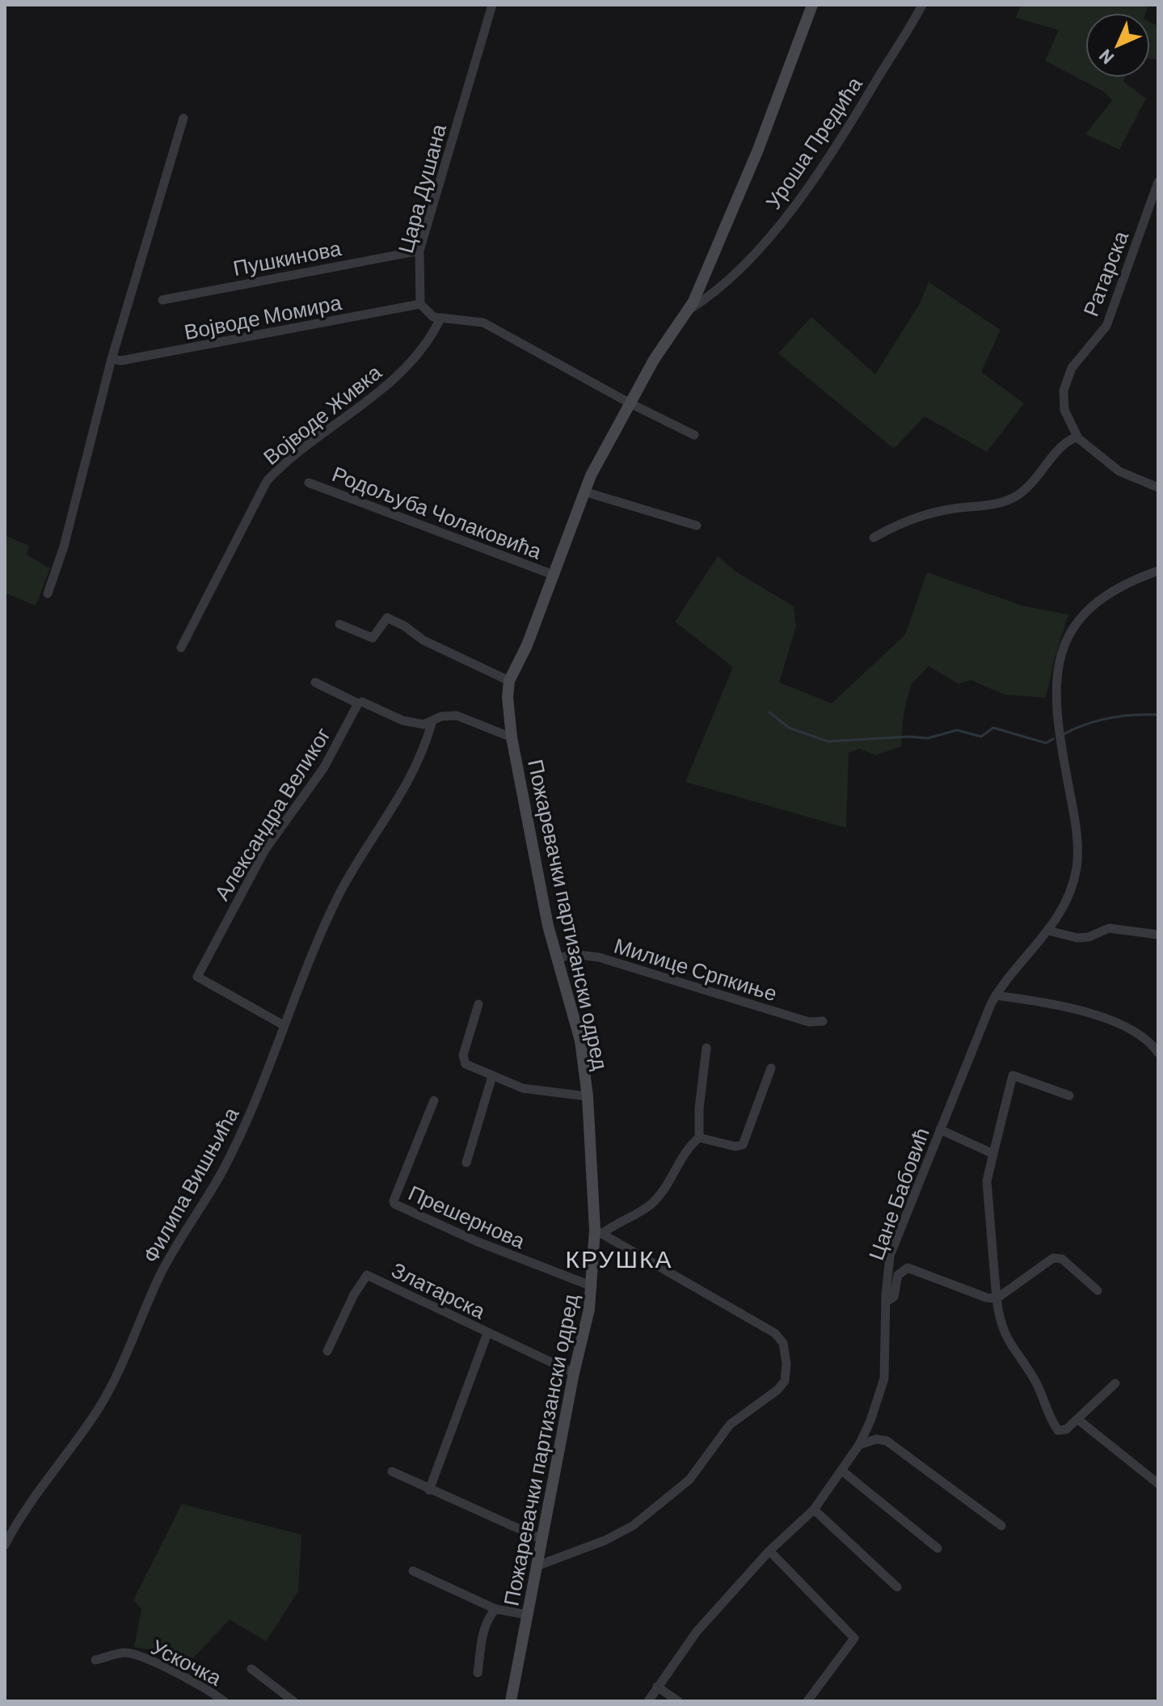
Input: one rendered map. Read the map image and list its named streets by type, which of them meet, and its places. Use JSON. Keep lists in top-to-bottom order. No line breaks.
{"streets":{"street":["Уроша Предића","Цара Душана","Пушкинова","Ратарска","Војводе Момира","Војводе Живка","Родољуба Чолаковића","Александра Великог","Пожаревачки партизански одред","Милице Српкиње","Филипа Вишњића","Цане Бабовић","Прешернова","Златарска","Ускочка"]},"crossings":[["Уроша Предића","Пожаревачки партизански одред"],["Цара Душана","Пушкинова"],["Цара Душана","Војводе Момира"],["Родољуба Чолаковића","Пожаревачки партизански одред"],["Александра Великог","Филипа Вишњића"],["Пожаревачки партизански одред","Милице Српкиње"],["Пожаревачки партизански одред","Прешернова"],["Пожаревачки партизански одред","Златарска"]],"districts":["КРУШКА"],"north":"bottom left"}
